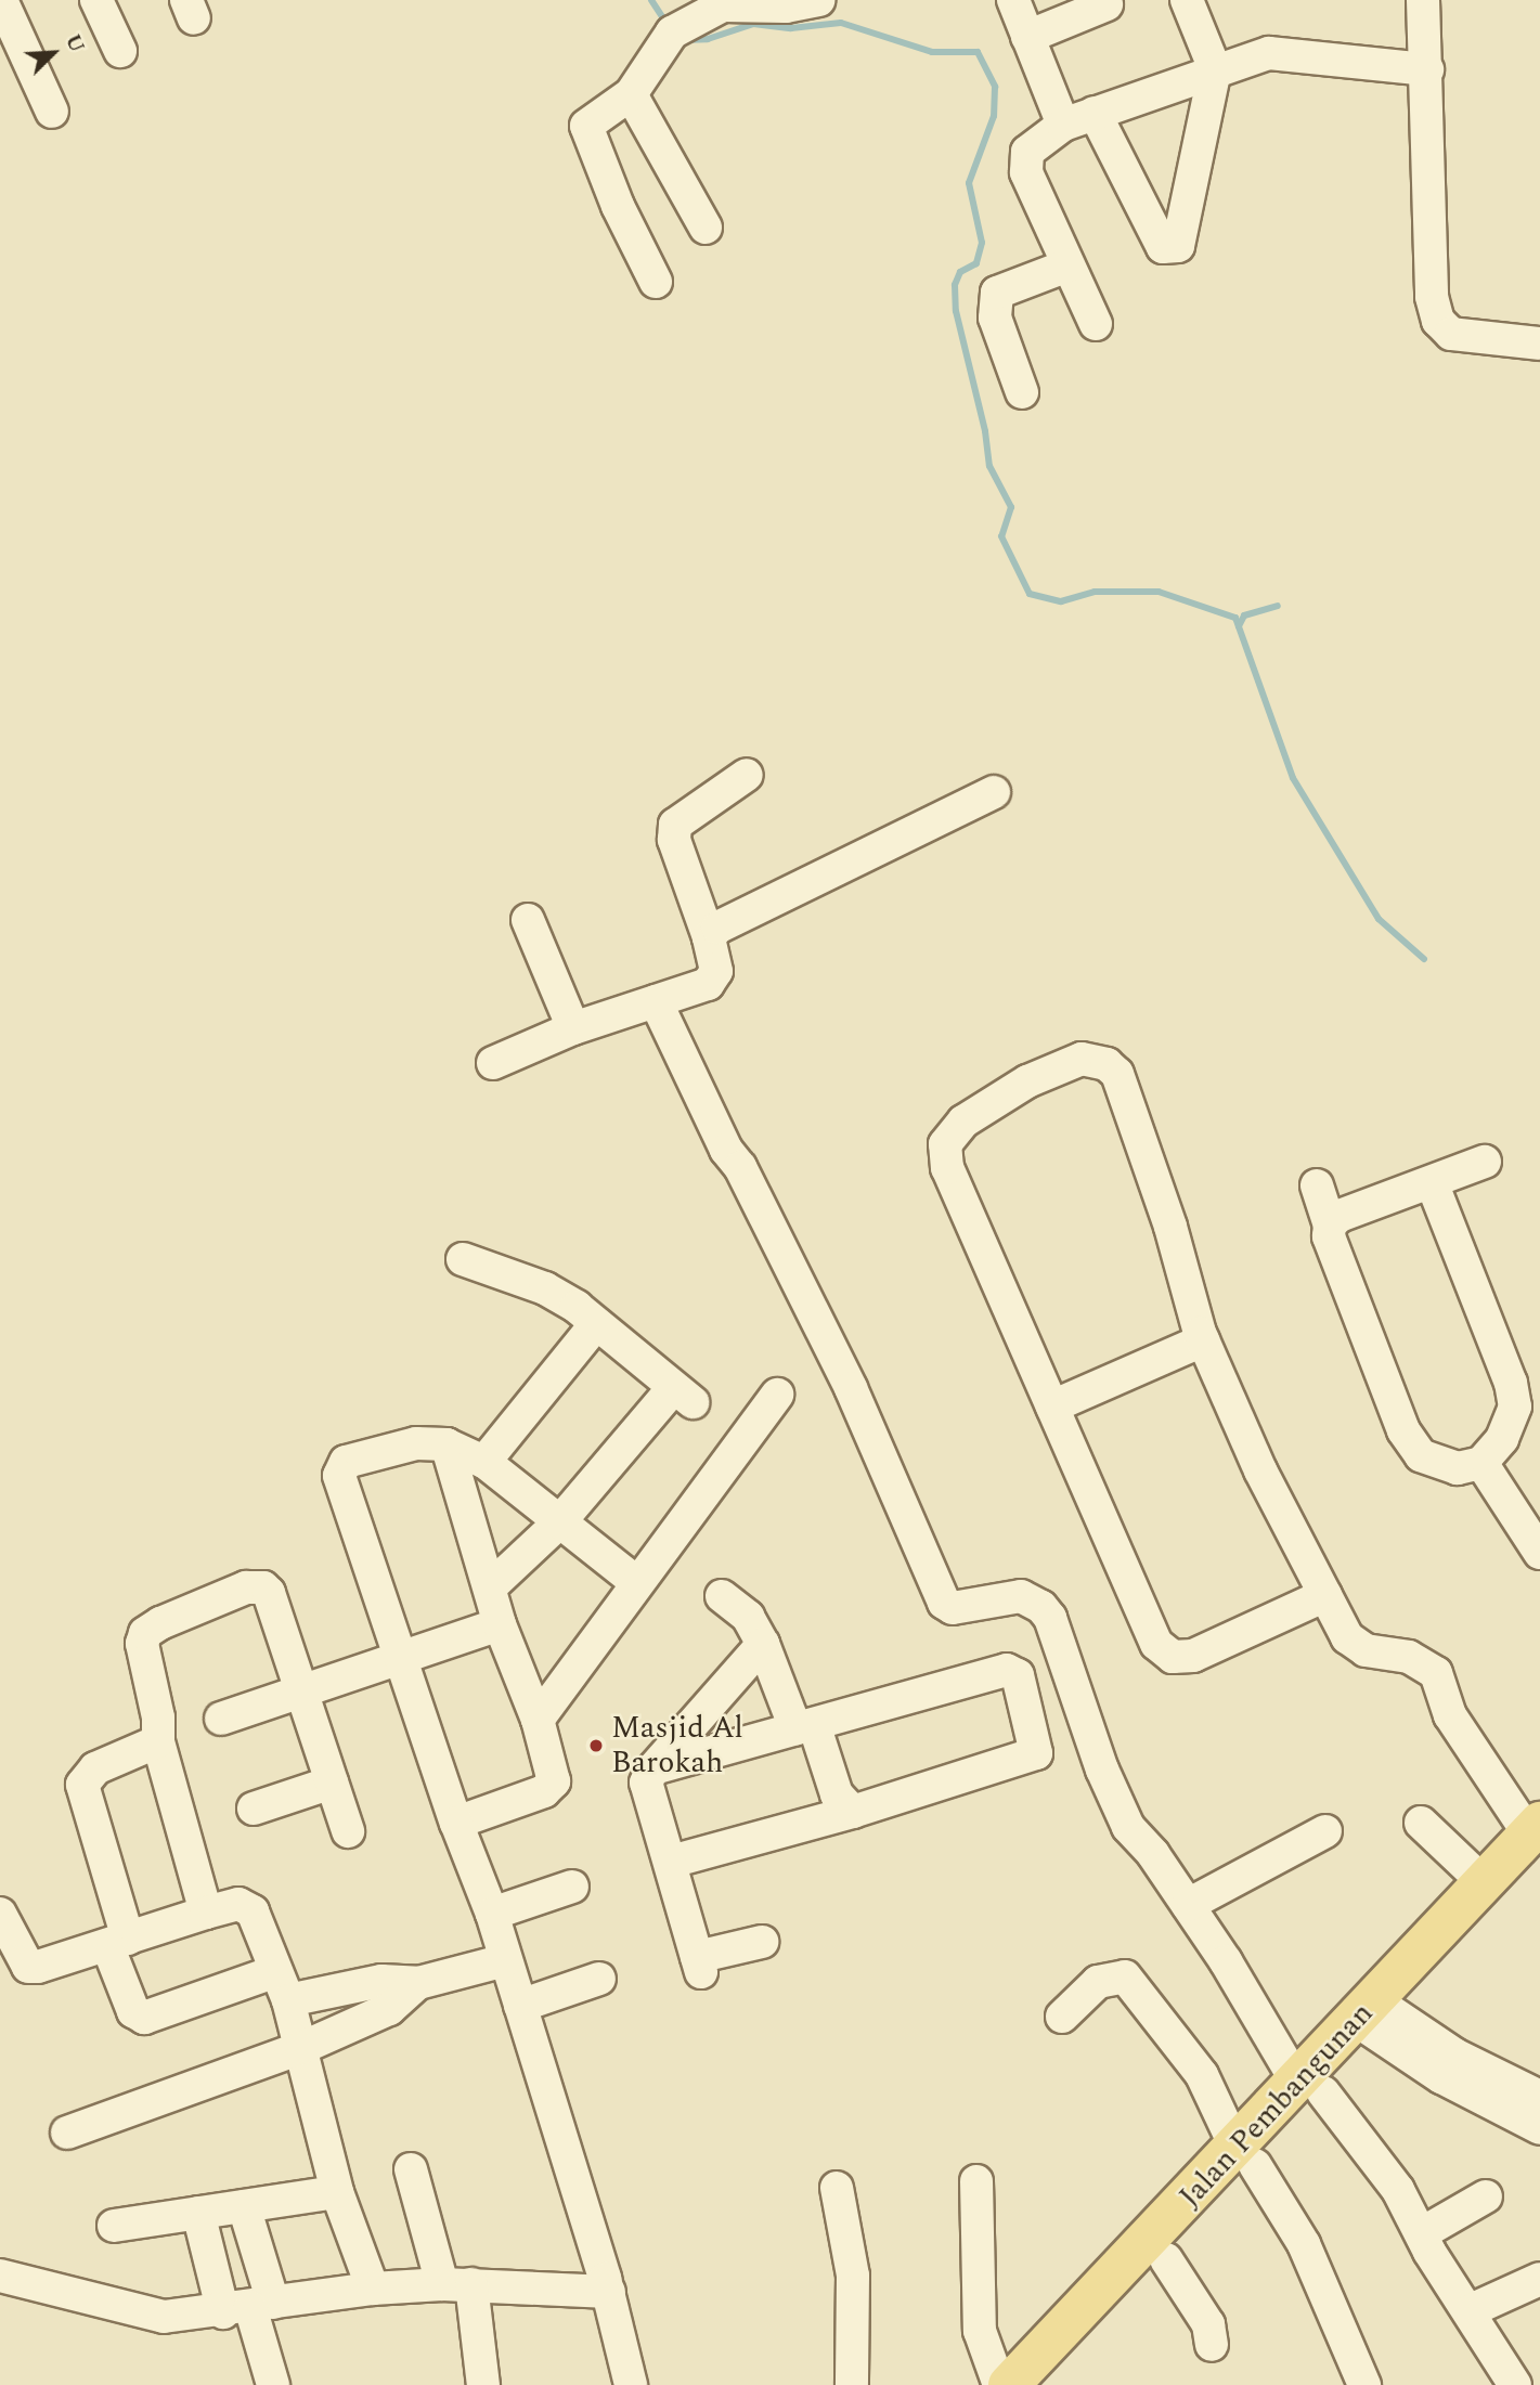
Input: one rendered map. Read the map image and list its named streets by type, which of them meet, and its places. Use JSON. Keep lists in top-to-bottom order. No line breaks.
{"streets":{"main road":["Jalan Pembangunan"]},"places":["Masjid Al Barokah"],"north":"top right"}
